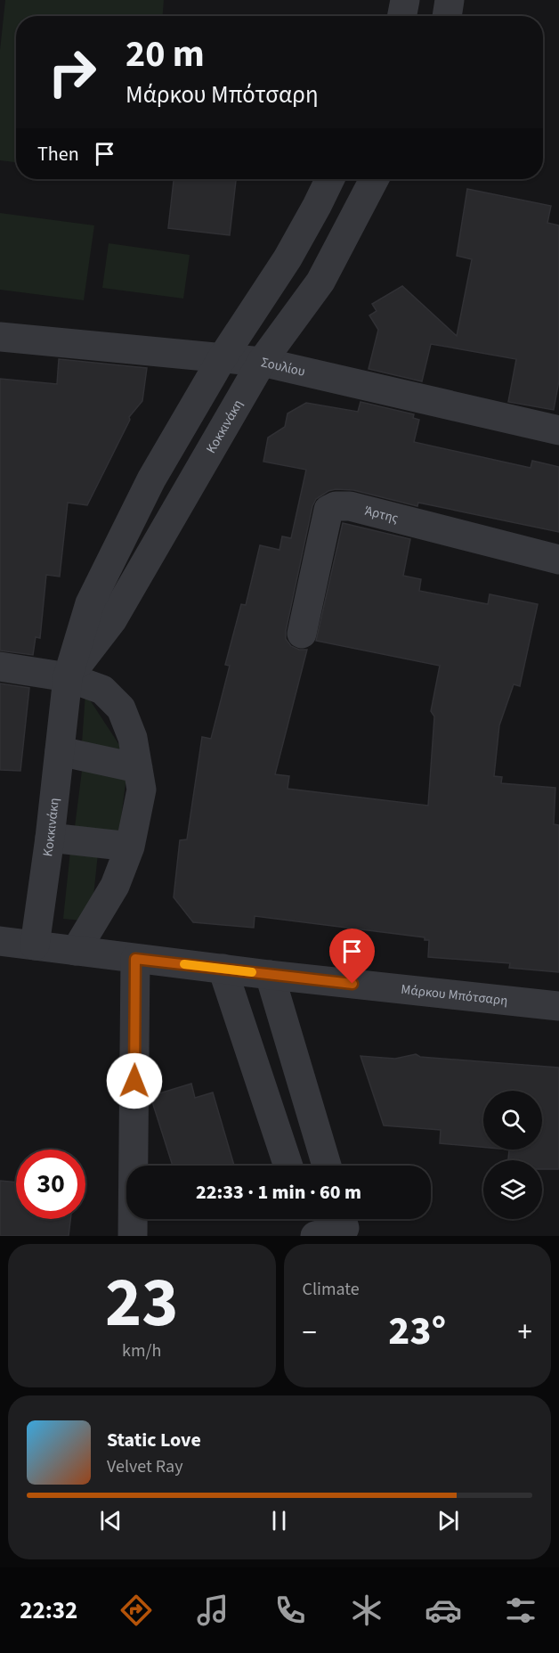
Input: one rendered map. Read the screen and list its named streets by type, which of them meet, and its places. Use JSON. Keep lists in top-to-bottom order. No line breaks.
{"streets":{"street":["Σουλίου","Κοκκινάκη","Άρτης","Μάρκου Μπότσαρη"]},"crossings":[["Σουλίου","Κοκκινάκη"],["Κοκκινάκη","Μάρκου Μπότσαρη"]],"page":{"turn":["20 m","Μάρκου Μπότσαρη"],"then":"Then","limit":"30","trip":"22:33 · 1 min · 60 m","tile":[["23","km/h"],"Climate"],"heat":["−","23°","+"],"song":["Static Love","Velvet Ray"],"tabs":"22:32"}}
